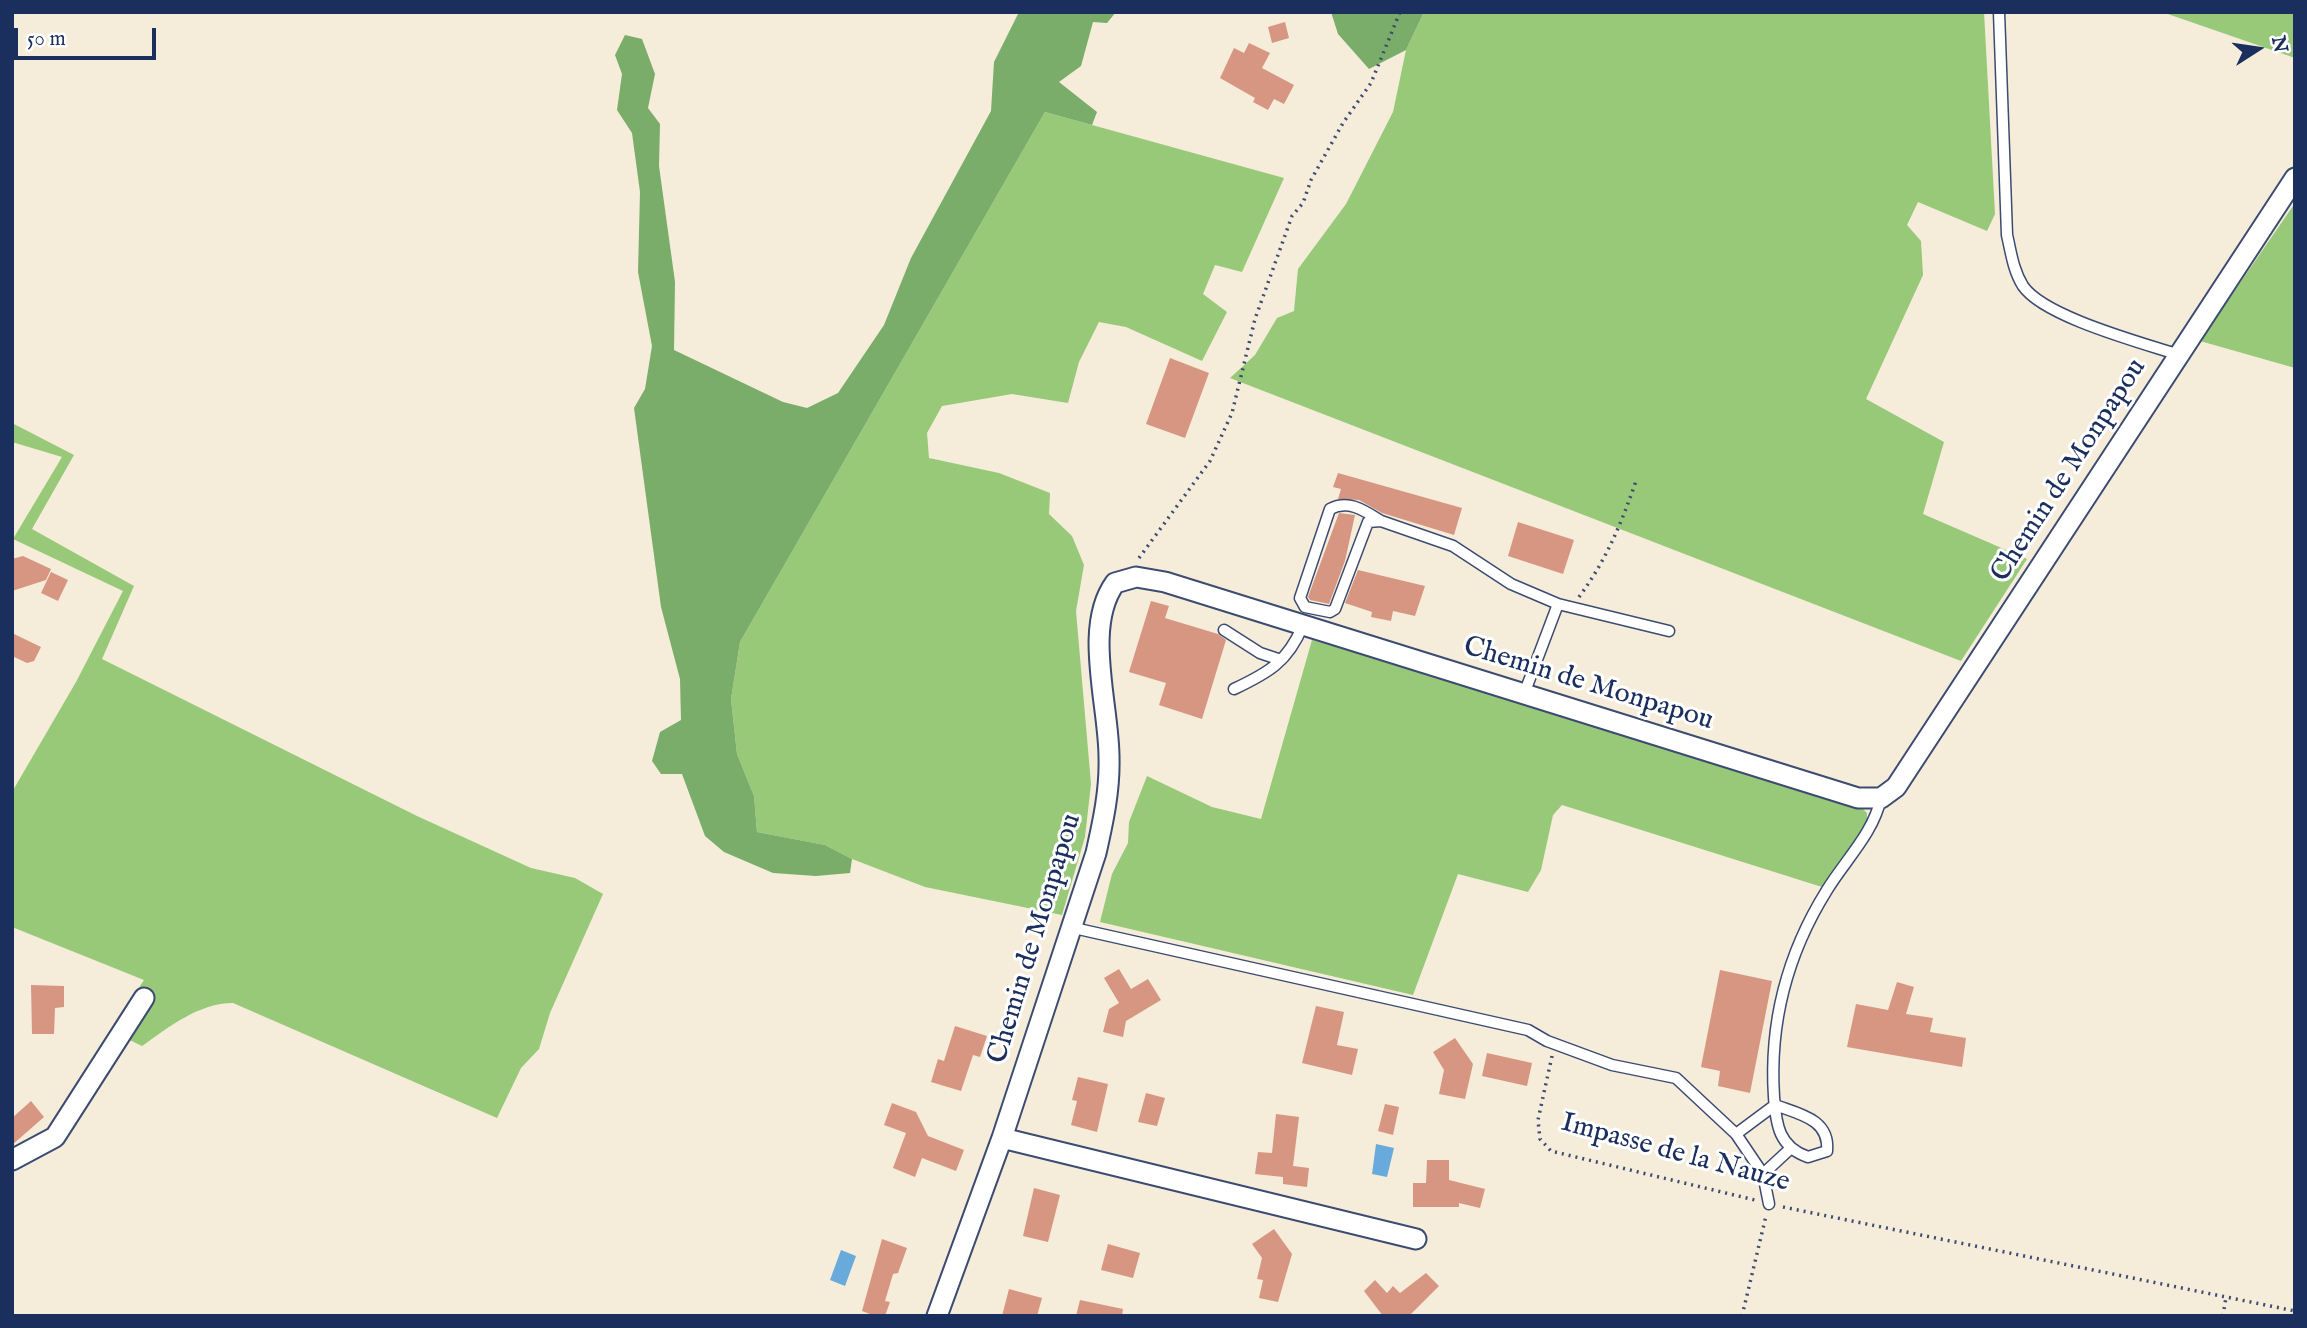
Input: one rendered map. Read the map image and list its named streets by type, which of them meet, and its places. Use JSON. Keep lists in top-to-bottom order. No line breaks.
{"streets":{"street":["Chemin de Monpapou"],"path":["Impasse de la Nauze"]},"scale_bar":"50 m","north":"right"}
